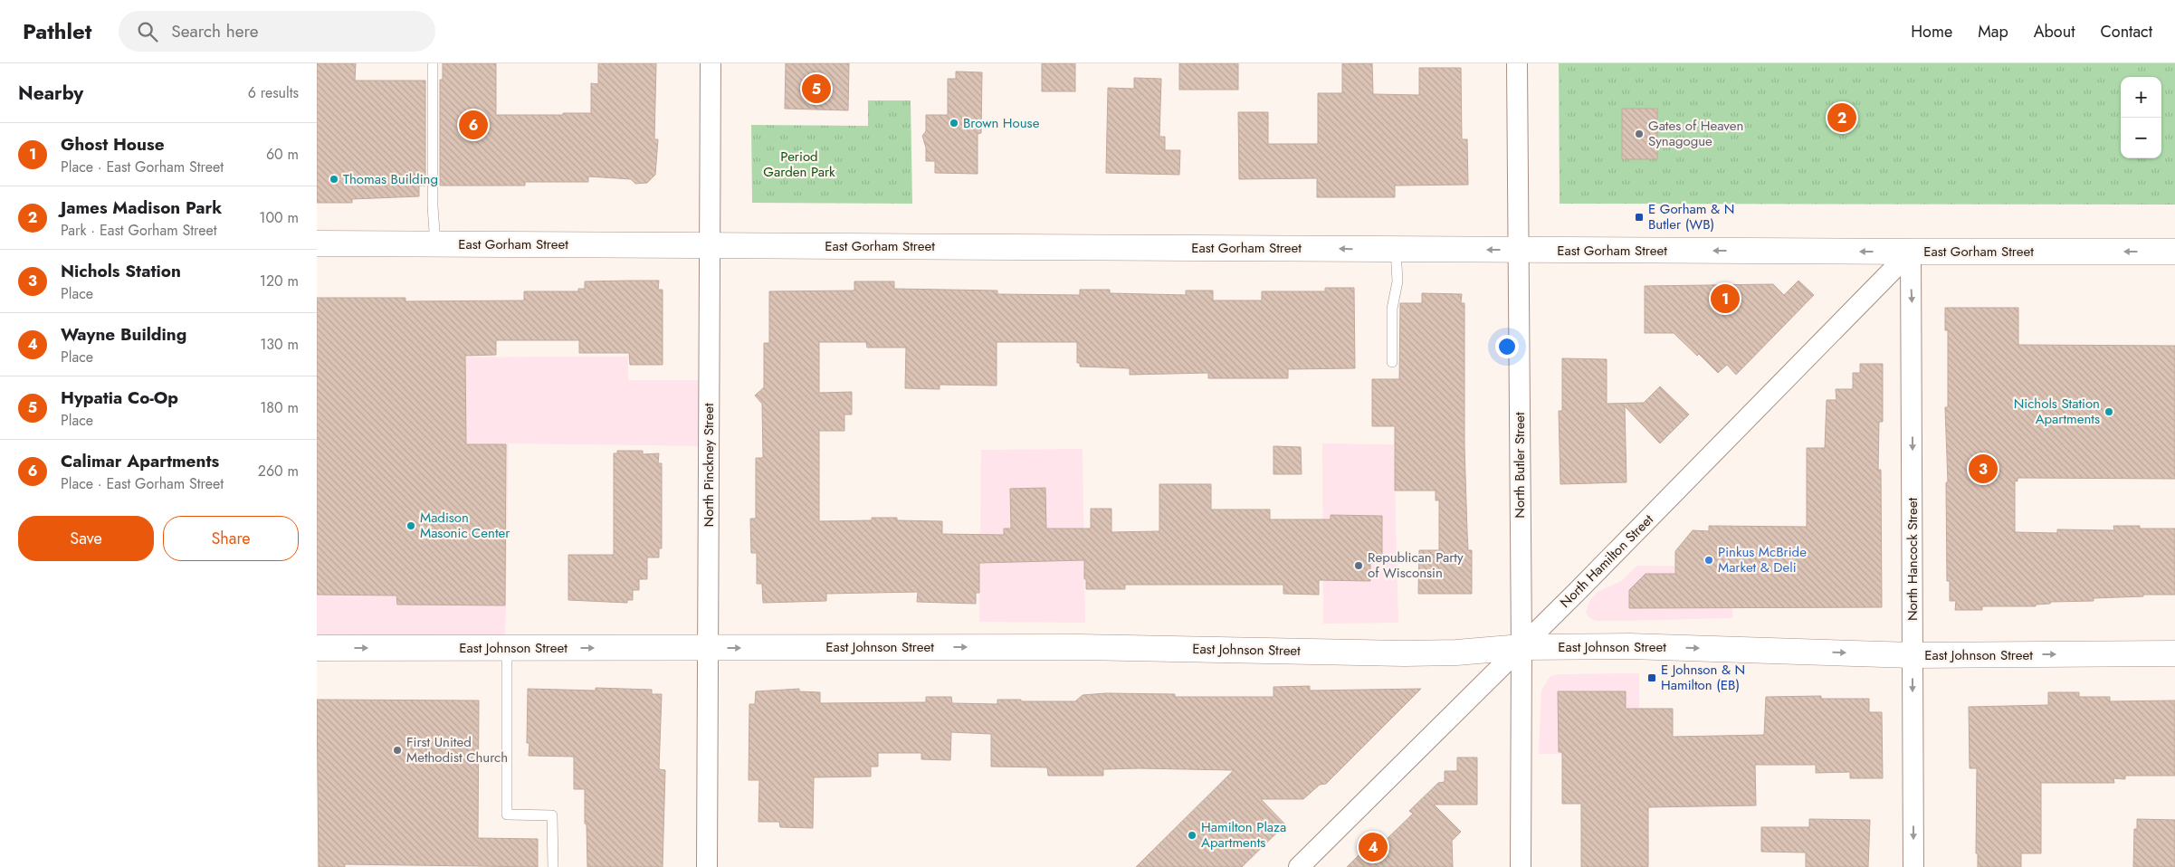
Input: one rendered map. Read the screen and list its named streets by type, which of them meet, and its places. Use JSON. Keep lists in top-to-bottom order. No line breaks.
{"streets":{"main road":["East Gorham Street","East Johnson Street"],"street":["North Pinckney Street","North Butler Street","North Hancock Street","North Hamilton Street"]},"crossings":[["East Gorham Street","North Pinckney Street"],["East Gorham Street","North Butler Street"],["East Gorham Street","North Hancock Street"],["East Gorham Street","North Hamilton Street"],["North Pinckney Street","East Johnson Street"],["North Butler Street","North Hamilton Street"],["North Butler Street","East Johnson Street"],["North Hancock Street","North Hamilton Street"],["North Hancock Street","East Johnson Street"],["North Hamilton Street","East Johnson Street"]],"one_way":["East Gorham Street","North Hancock Street","East Johnson Street"],"parks":["Period Garden Park"],"places":{"other":["Brown House","Gates of Heaven Synagogue","Thomas Building","Nichols Station Apartments","Madison Masonic Center","Pinkus McBride Market & Deli","Republican Party of Wisconsin","First United Methodist Church","Hamilton Plaza Apartments"],"transit":["E Gorham & N Butler (WB)","E Johnson & N Hamilton (EB)"]},"page":{"header":"Pathlet","search":"Search here","nav":["Home","Map","About","Contact"],"heading":["Nearby","6 results"],"pins":["5","2","6","1","3","4"],"map_buttons":["+","−"],"list":[{"mark":"1","name":"Ghost House","note":"Place · East Gorham Street","value":"60 m"},{"mark":"2","name":"James Madison Park","note":"Park · East Gorham Street","value":"100 m"},{"mark":"3","name":"Nichols Station","note":"Place","value":"120 m"},{"mark":"4","name":"Wayne Building","note":"Place","value":"130 m"},{"mark":"5","name":"Hypatia Co-Op","note":"Place","value":"180 m"},{"mark":"6","name":"Calimar Apartments","note":"Place · East Gorham Street","value":"260 m"}],"buttons":["Save","Share"]}}
